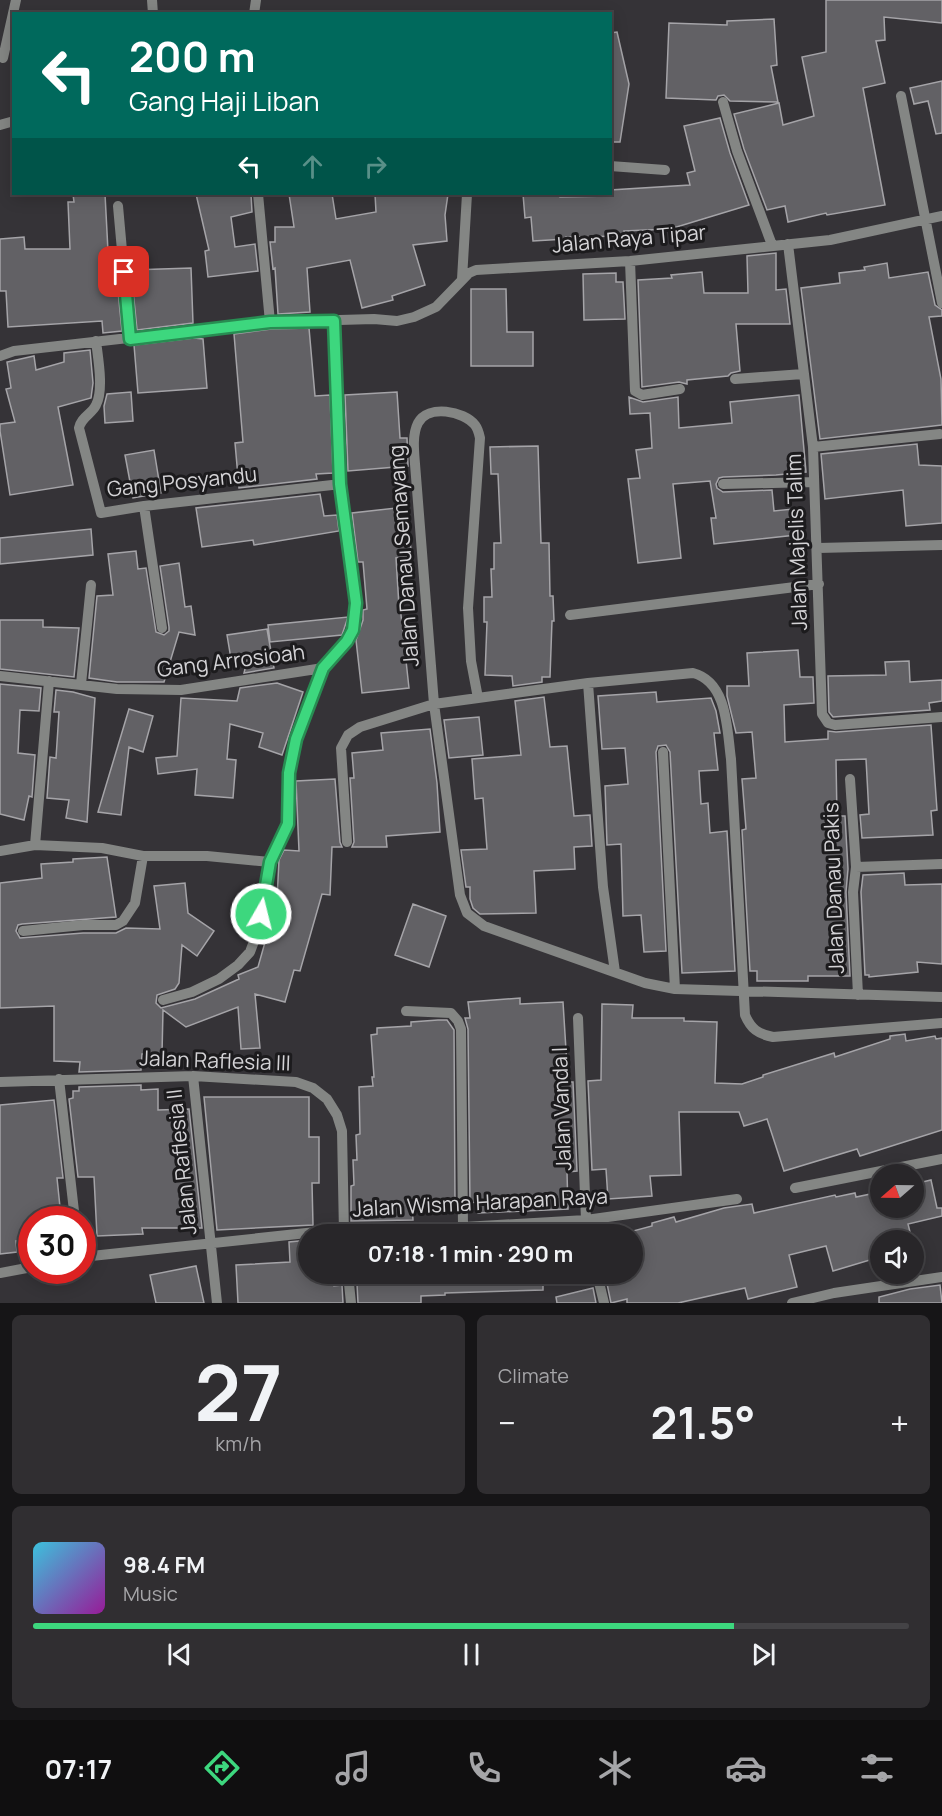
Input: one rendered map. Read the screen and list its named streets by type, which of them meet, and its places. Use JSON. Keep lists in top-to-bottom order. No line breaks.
{"streets":{"street":["Jalan Raya Tipar","Gang Posyandu","Jalan Majelis Talim","Jalan Danau Semayang","Gang Arrosioah","Jalan Danau Pakis","Jalan Raflesia III","Jalan Vanda I","Jalan Raflesia II","Jalan Wisma Harapan Raya"]},"crossings":[["Jalan Raya Tipar","Gang Posyandu"],["Jalan Raya Tipar","Jalan Majelis Talim"],["Jalan Danau Semayang","Jalan Danau Pakis"],["Jalan Raflesia III","Jalan Raflesia II"],["Jalan Vanda I","Jalan Wisma Harapan Raya"],["Jalan Raflesia II","Jalan Wisma Harapan Raya"]],"north":"left","page":{"turn":["200 m","Gang Haji Liban"],"limit":"30","trip":"07:18 · 1 min · 290 m","tile":[["27","km/h"],"Climate"],"heat":["−","21.5°","+"],"song":["98.4 FM","Music"],"tabs":"07:17"}}
